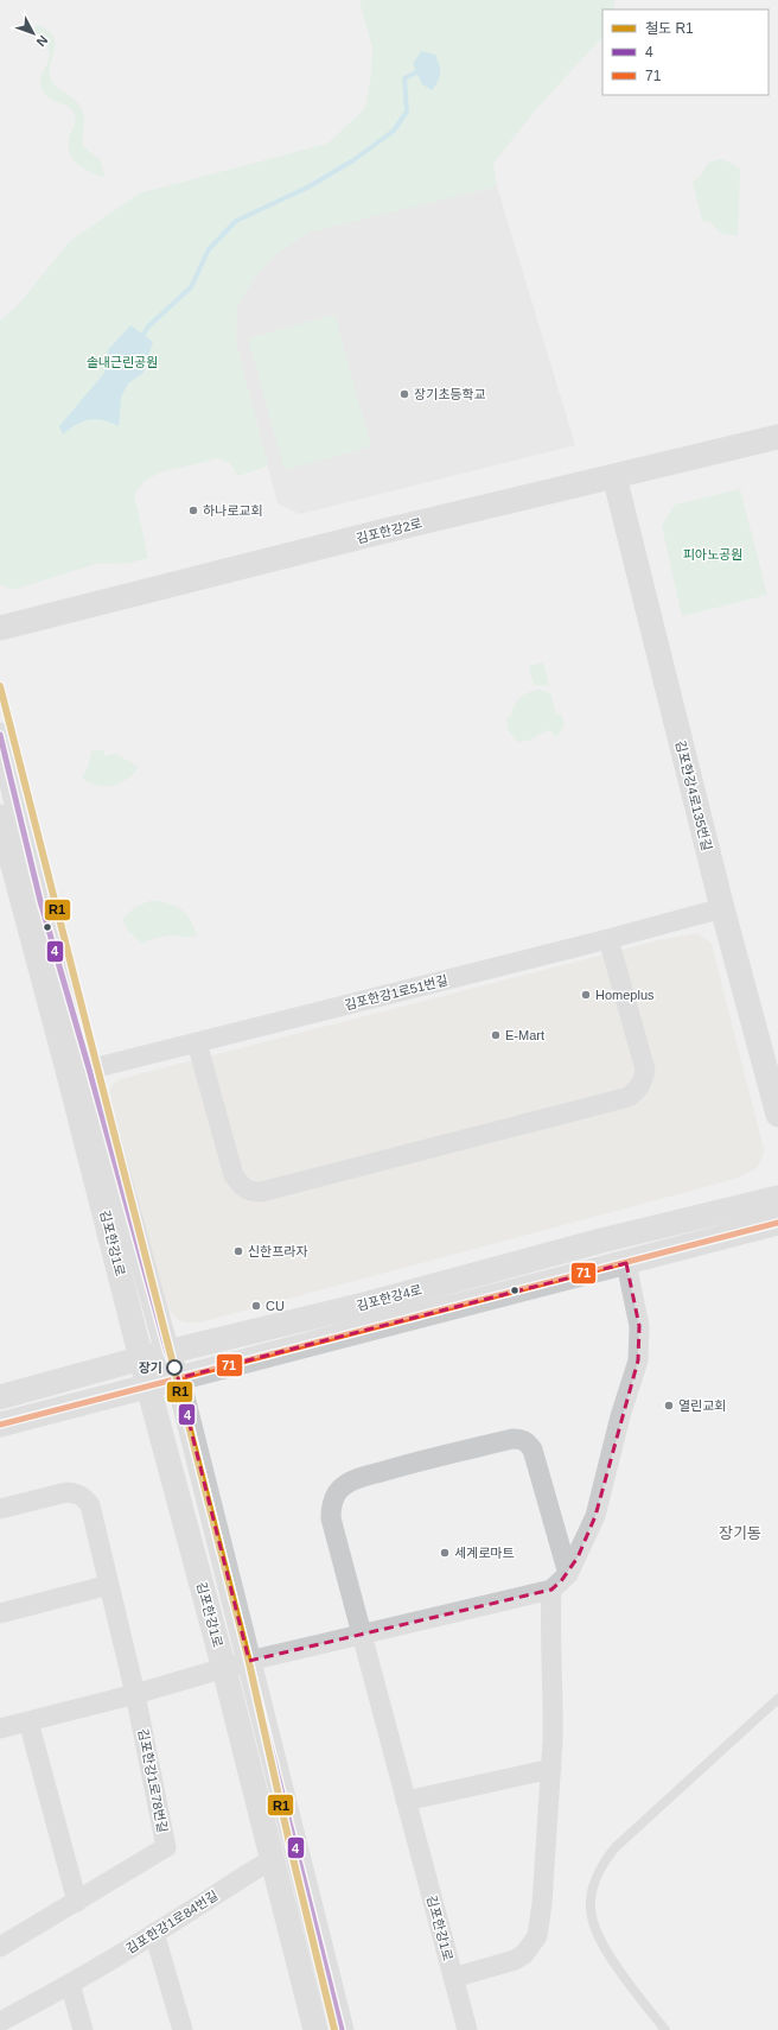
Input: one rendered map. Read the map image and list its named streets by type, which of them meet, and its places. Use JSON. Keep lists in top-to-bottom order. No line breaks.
{"streets":{"street":["김포한강2로","김포한강4로135번길","김포한강1로51번길","김포한강1로","김포한강4로","김포한강1로78번길","김포한강1로84번길"]},"crossings":[["김포한강2로","김포한강4로135번길"],["김포한강4로135번길","김포한강1로51번길"],["김포한강1로51번길","김포한강1로"],["김포한강1로","김포한강4로"],["김포한강1로","김포한강1로84번길"]],"districts":["장기동"],"parks":["솔내근린공원","피아노공원"],"places":["장기초등학교","하나로교회","Homeplus","E-Mart","신한프라자","CU","장기","열린교회","세계로마트"],"lines":["rail line R1","transit line 4","transit line 71"],"legend":["철도 R1","4","71"],"north":"bottom right"}
